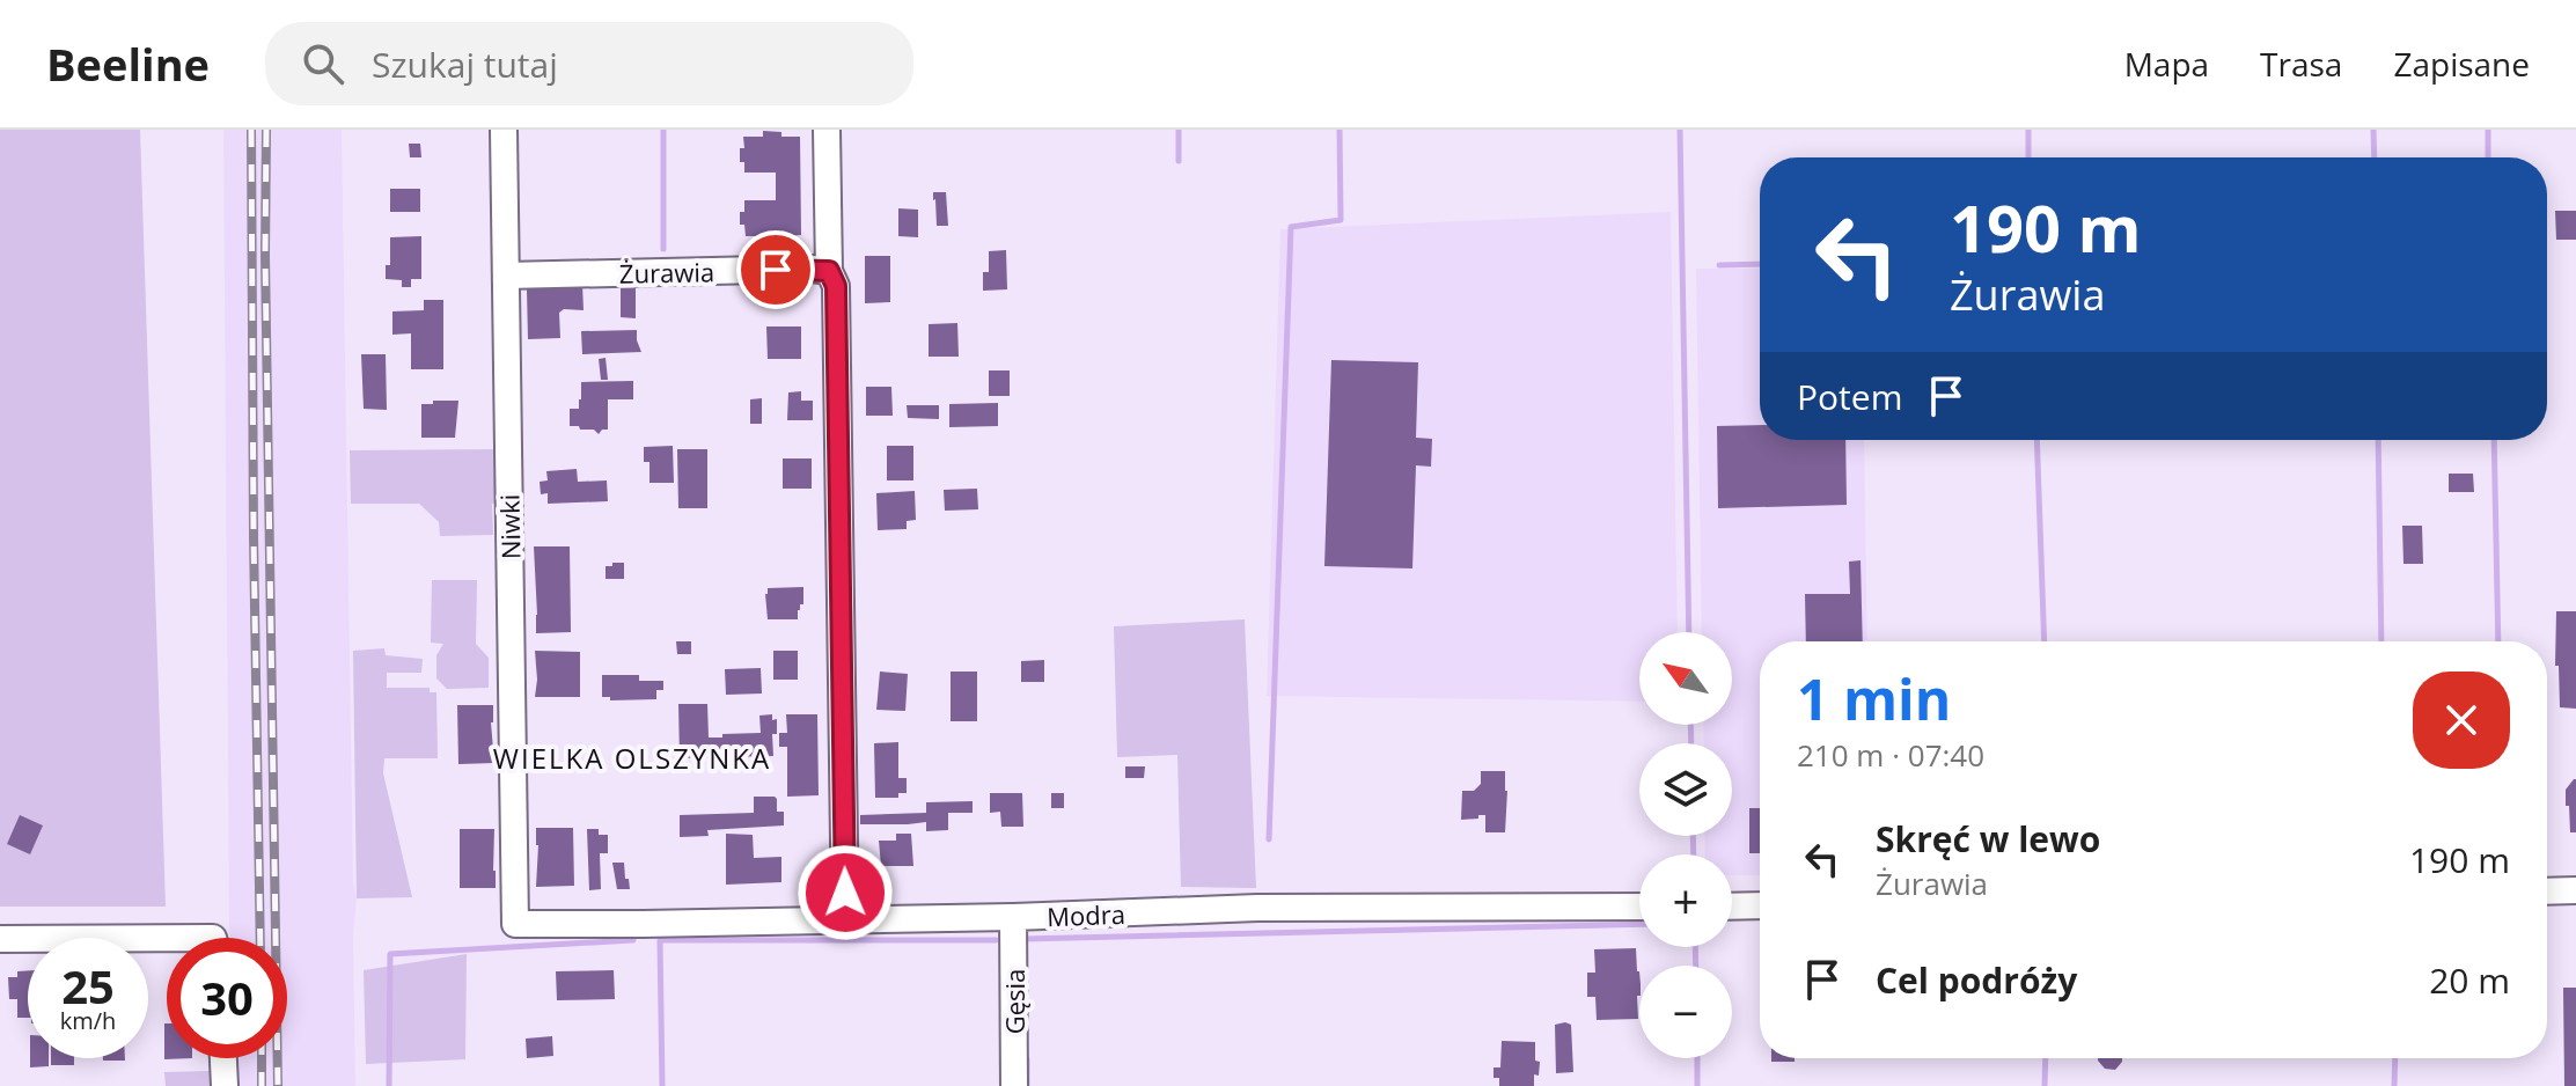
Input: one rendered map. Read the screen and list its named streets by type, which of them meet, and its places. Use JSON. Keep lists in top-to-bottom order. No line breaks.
{"streets":{"street":["Żurawia","Niwki","Modra","Gęsia"]},"crossings":[["Żurawia","Niwki"],["Niwki","Modra"],["Modra","Gęsia"]],"districts":["WIELKA OLSZYNKA"],"north":"top left","page":{"header":"Beeline","search":"Szukaj tutaj","nav":["Mapa","Trasa","Zapisane"],"turn":["190 m","Żurawia"],"then":"Potem","map_buttons":["+","−"],"heading":["1 min","210 m · 07:40"],"list":[{"name":"Skręć w lewo","note":"Żurawia","value":"190 m"},{"name":"Cel podróży","value":"20 m"}],"speed":"25 km/h","limit":"30"}}
